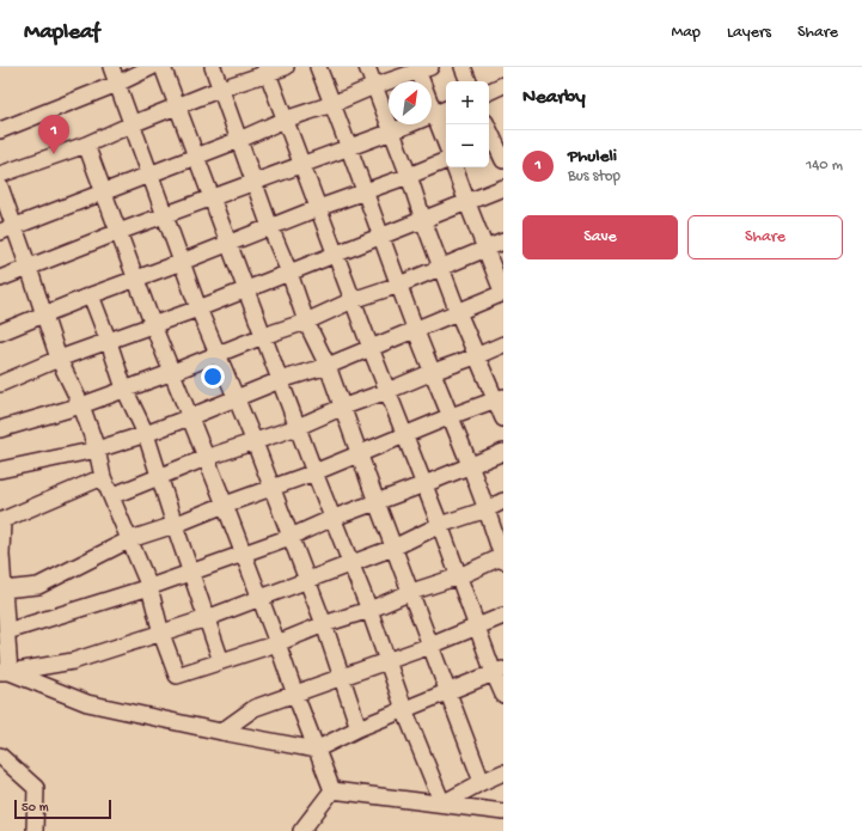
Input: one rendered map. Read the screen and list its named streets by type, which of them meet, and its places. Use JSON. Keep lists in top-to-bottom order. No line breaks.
{"scale_bar":"50 m","north":"top right","page":{"header":"Mapleaf","nav":["Map","Layers","Share"],"heading":"Nearby","map_buttons":["+","−"],"pins":"1","list":[{"mark":"1","name":"Phuleli","note":"Bus stop","value":"140 m"}],"buttons":["Save","Share"],"scale":"50 m"}}
